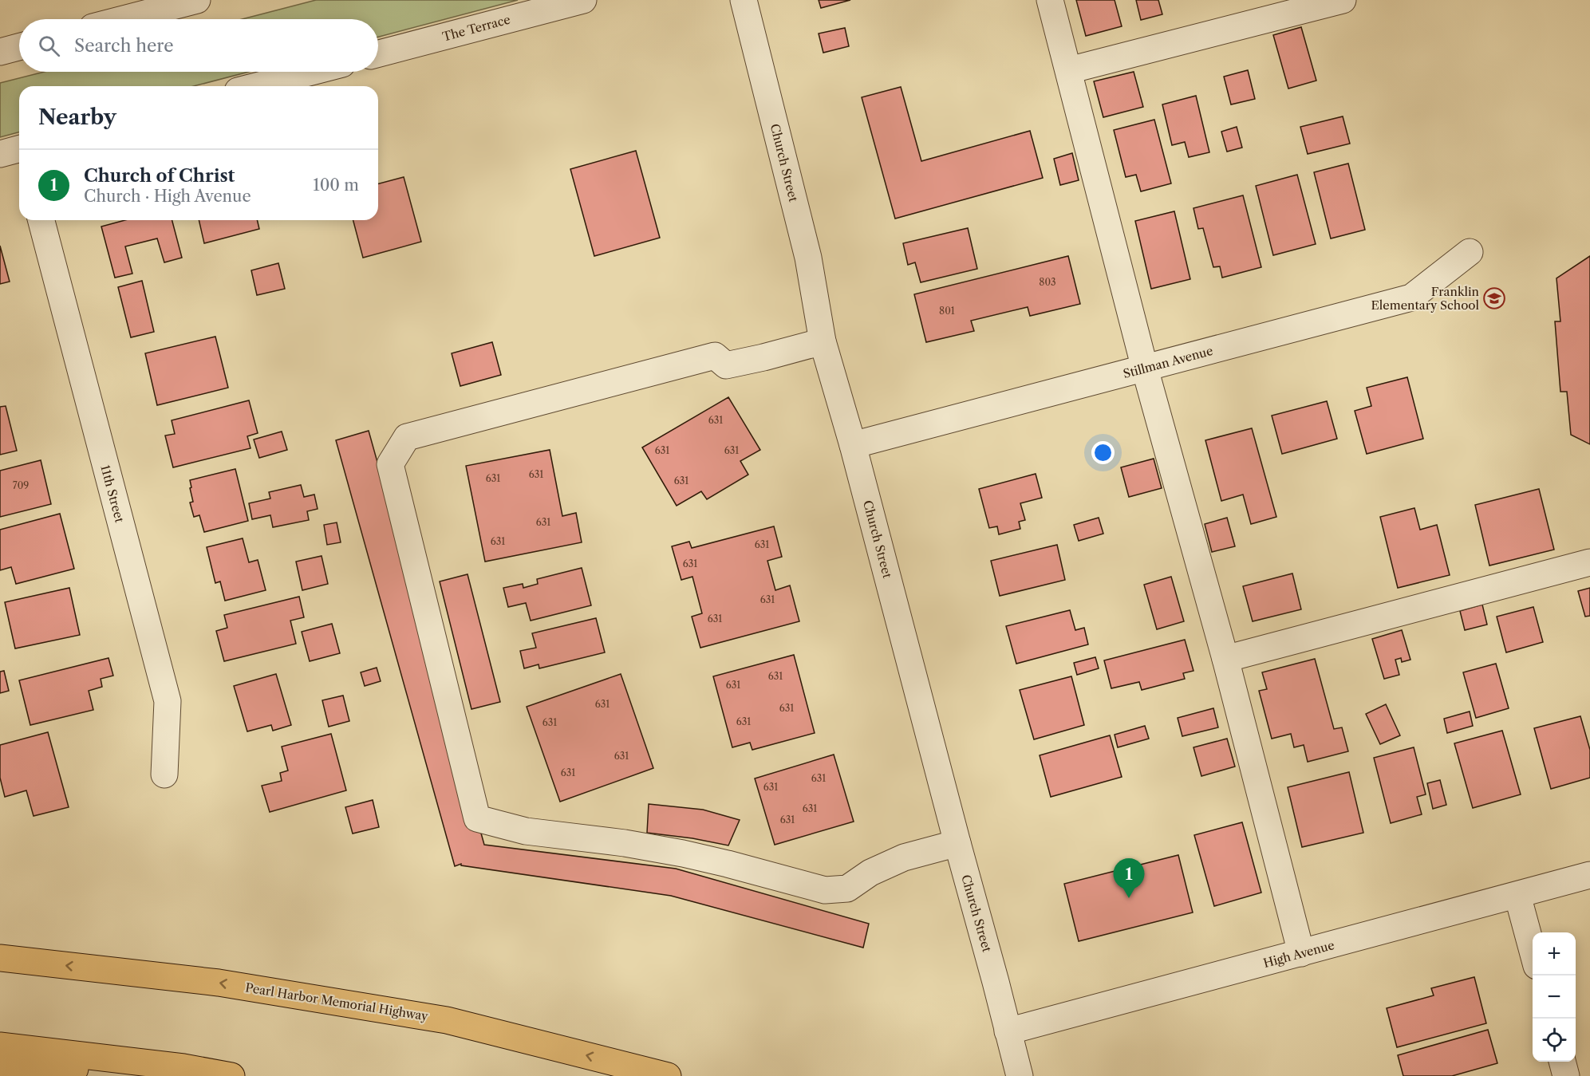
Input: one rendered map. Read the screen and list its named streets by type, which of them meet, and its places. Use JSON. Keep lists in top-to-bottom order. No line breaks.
{"streets":{"highway":["Pearl Harbor Memorial Highway"],"street":["The Terrace","Church Street","Stillman Avenue","11th Street","High Avenue"]},"crossings":[["Church Street","Stillman Avenue"],["Church Street","High Avenue"]],"places":{"school or university":["Franklin Elementary School"]},"house_numbers":["803","801","631","631","631","631","631","631","709","631","631","631","631","631","631","631","631","631","631","631","631","631","631","631","631","631","631"],"page":{"search":"Search here","heading":"Nearby","list":[{"mark":"1","name":"Church of Christ","note":"Church · High Avenue","value":"100 m"}],"pins":"1","map_buttons":["+","−"]}}
